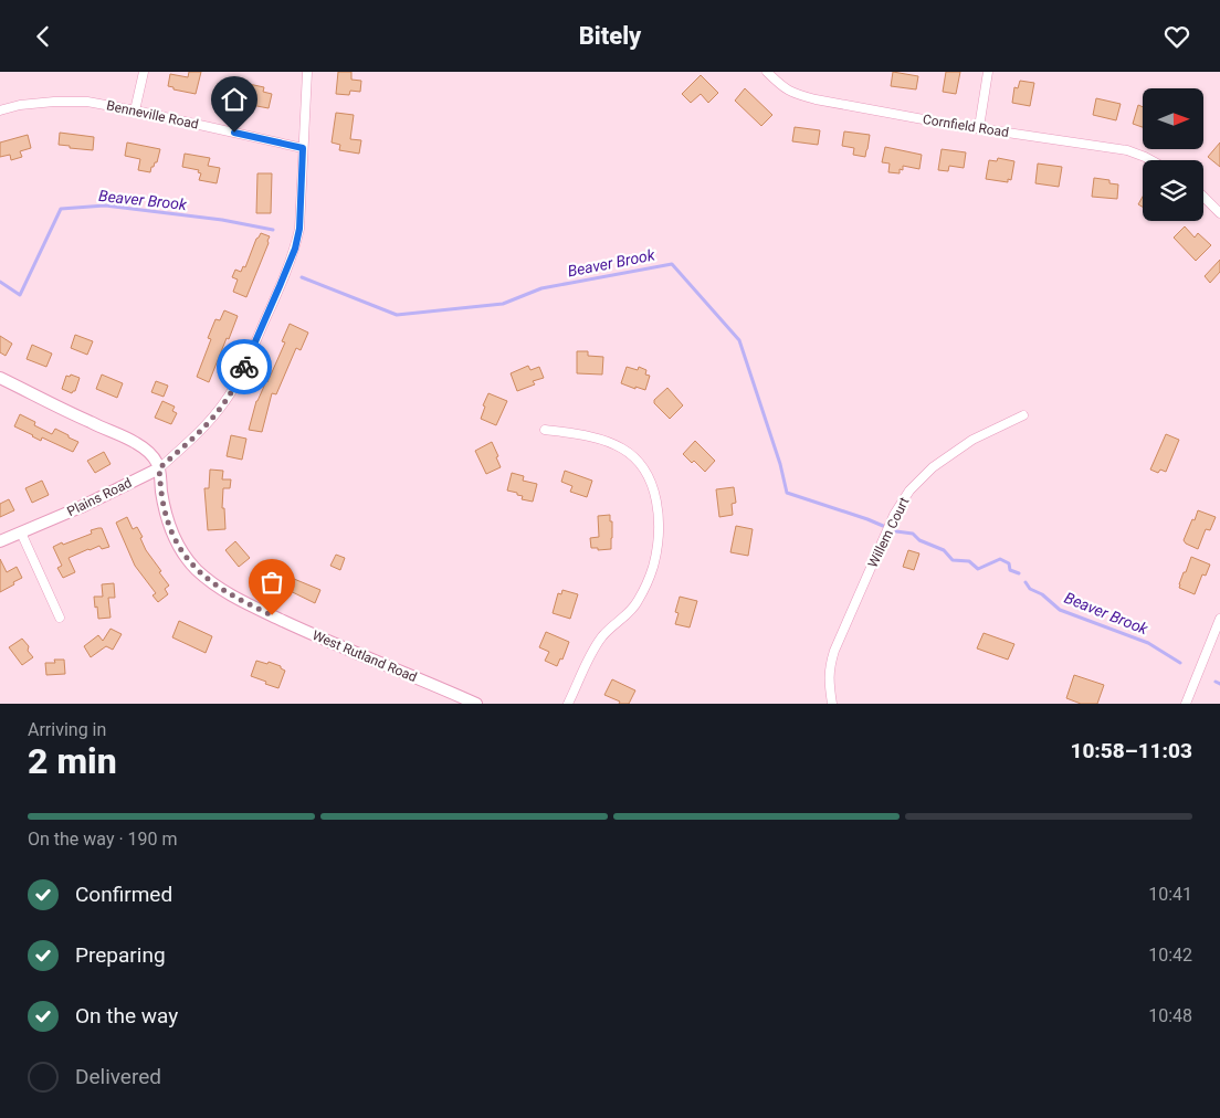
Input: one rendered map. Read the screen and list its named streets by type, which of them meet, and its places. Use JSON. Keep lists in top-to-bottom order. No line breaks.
{"streets":{"main road":["Plains Road","West Rutland Road"],"street":["Benneville Road","Cornfield Road","Willem Court"]},"crossings":[["Benneville Road","Plains Road"],["Plains Road","West Rutland Road"]],"water":["Beaver Brook"],"north":"right","page":{"header":"Bitely","heading":["2 min","Arriving in","10:58–11:03"],"bar":"On the way · 190 m","list":[["Confirmed","10:41"],["Preparing","10:42"],["On the way","10:48"],"Delivered"]}}
